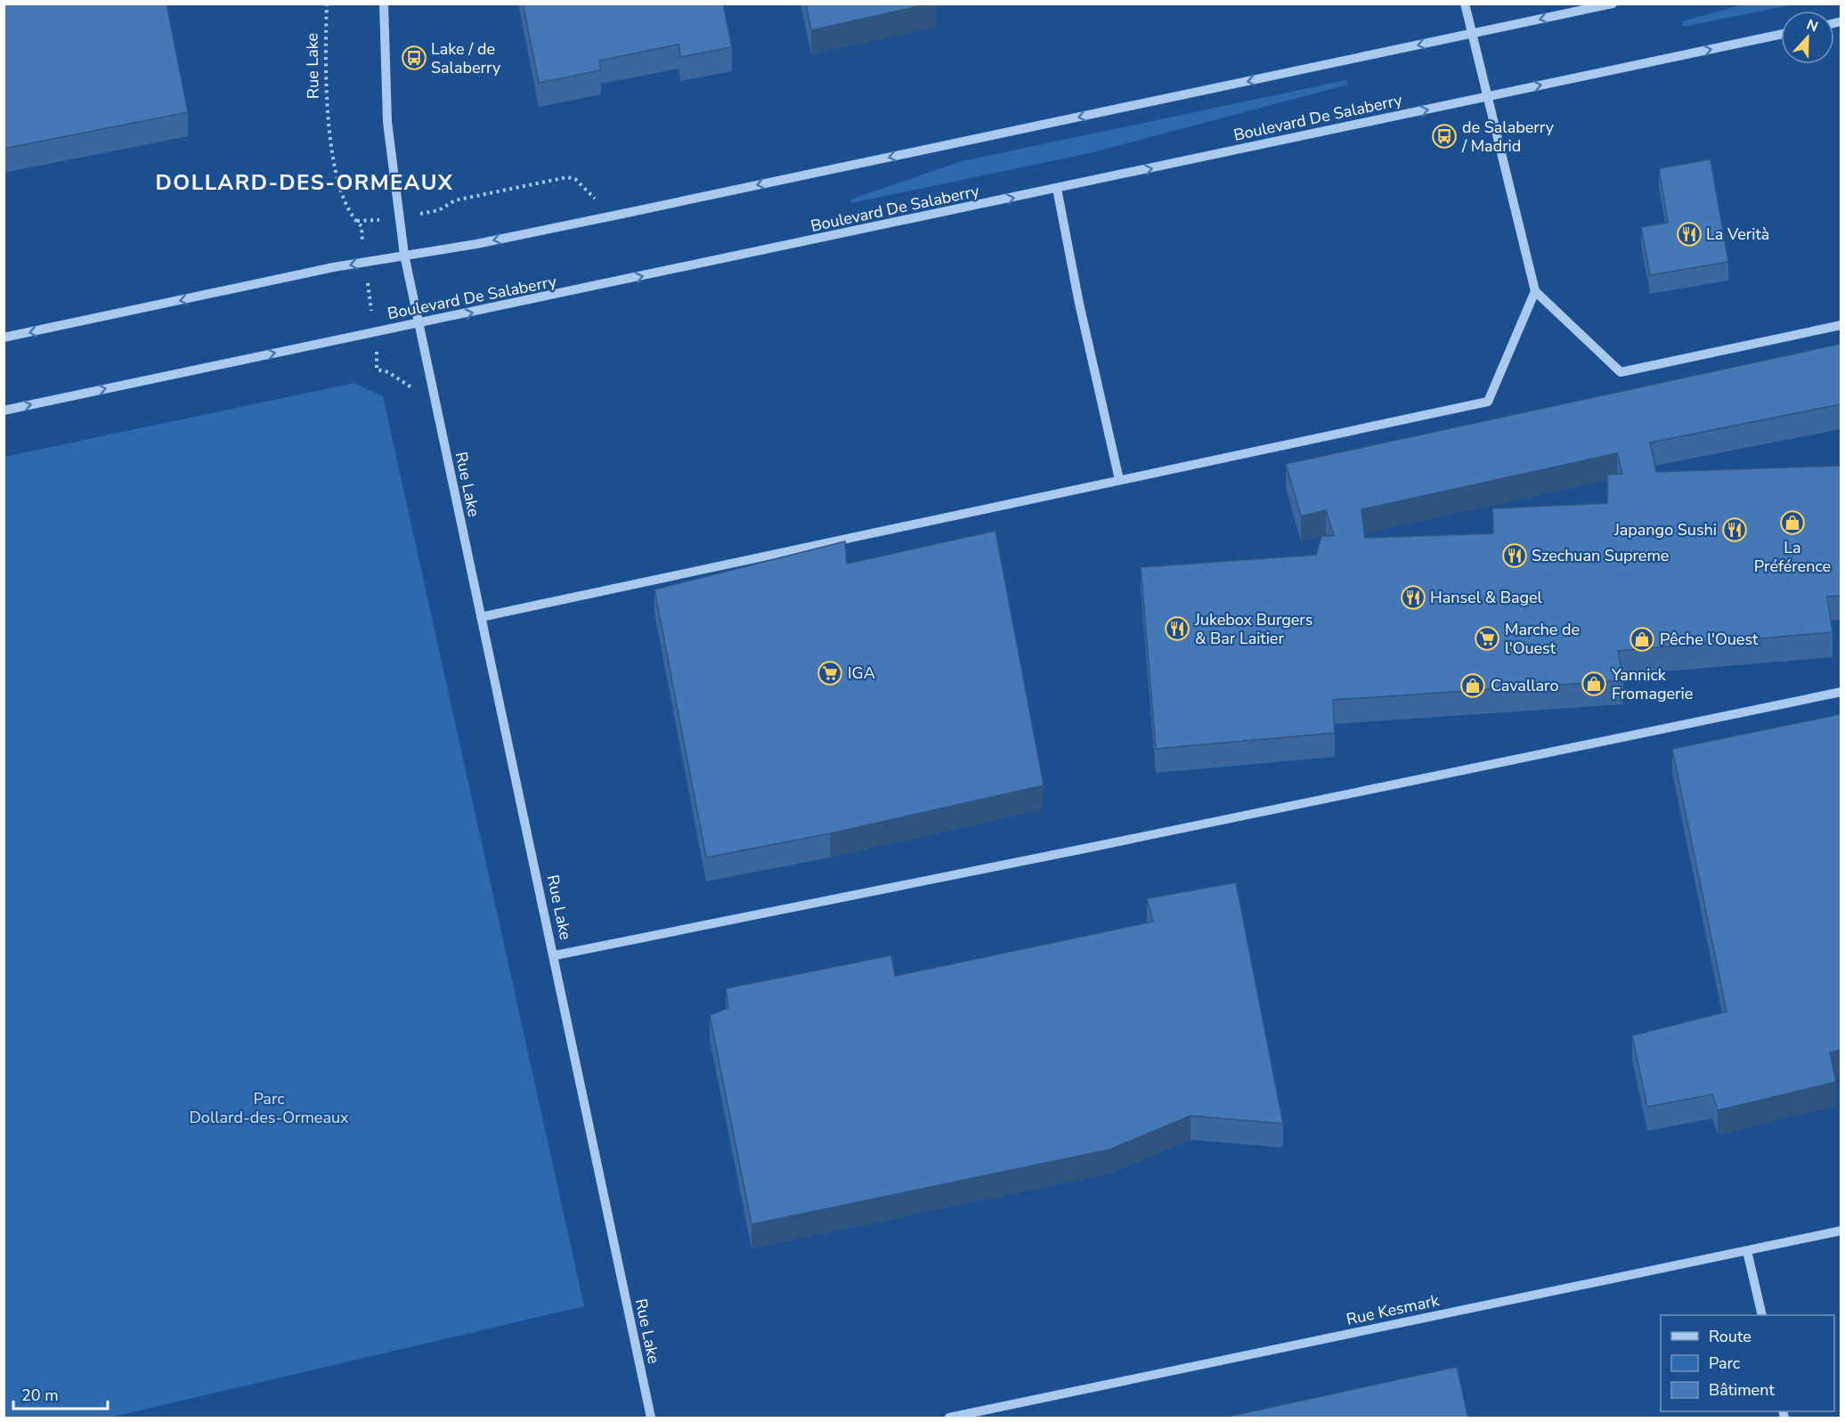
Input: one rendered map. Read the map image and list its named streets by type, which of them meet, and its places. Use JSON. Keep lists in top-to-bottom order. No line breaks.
{"streets":{"street":["Rue Lake","Boulevard De Salaberry","Rue Kesmark"]},"crossings":[["Rue Lake","Boulevard De Salaberry"]],"districts":["DOLLARD-DES-ORMEAUX"],"parks":["Parc Dollard-des-Ormeaux"],"places":{"bus stop":["Lake / de Salaberry","de Salaberry / Madrid"],"restaurant":["La Verità","Japango Sushi","Szechuan Supreme","Hansel & Bagel","Jukebox Burgers & Bar Laitier"],"shop":["La Préférence","Pêche l'Ouest","Yannick Fromagerie","Cavallaro"],"supermarket":["Marche de l'Ouest","IGA"]},"legend":["Route","Parc","Bâtiment"],"scale_bar":"20 m","north":"top"}
